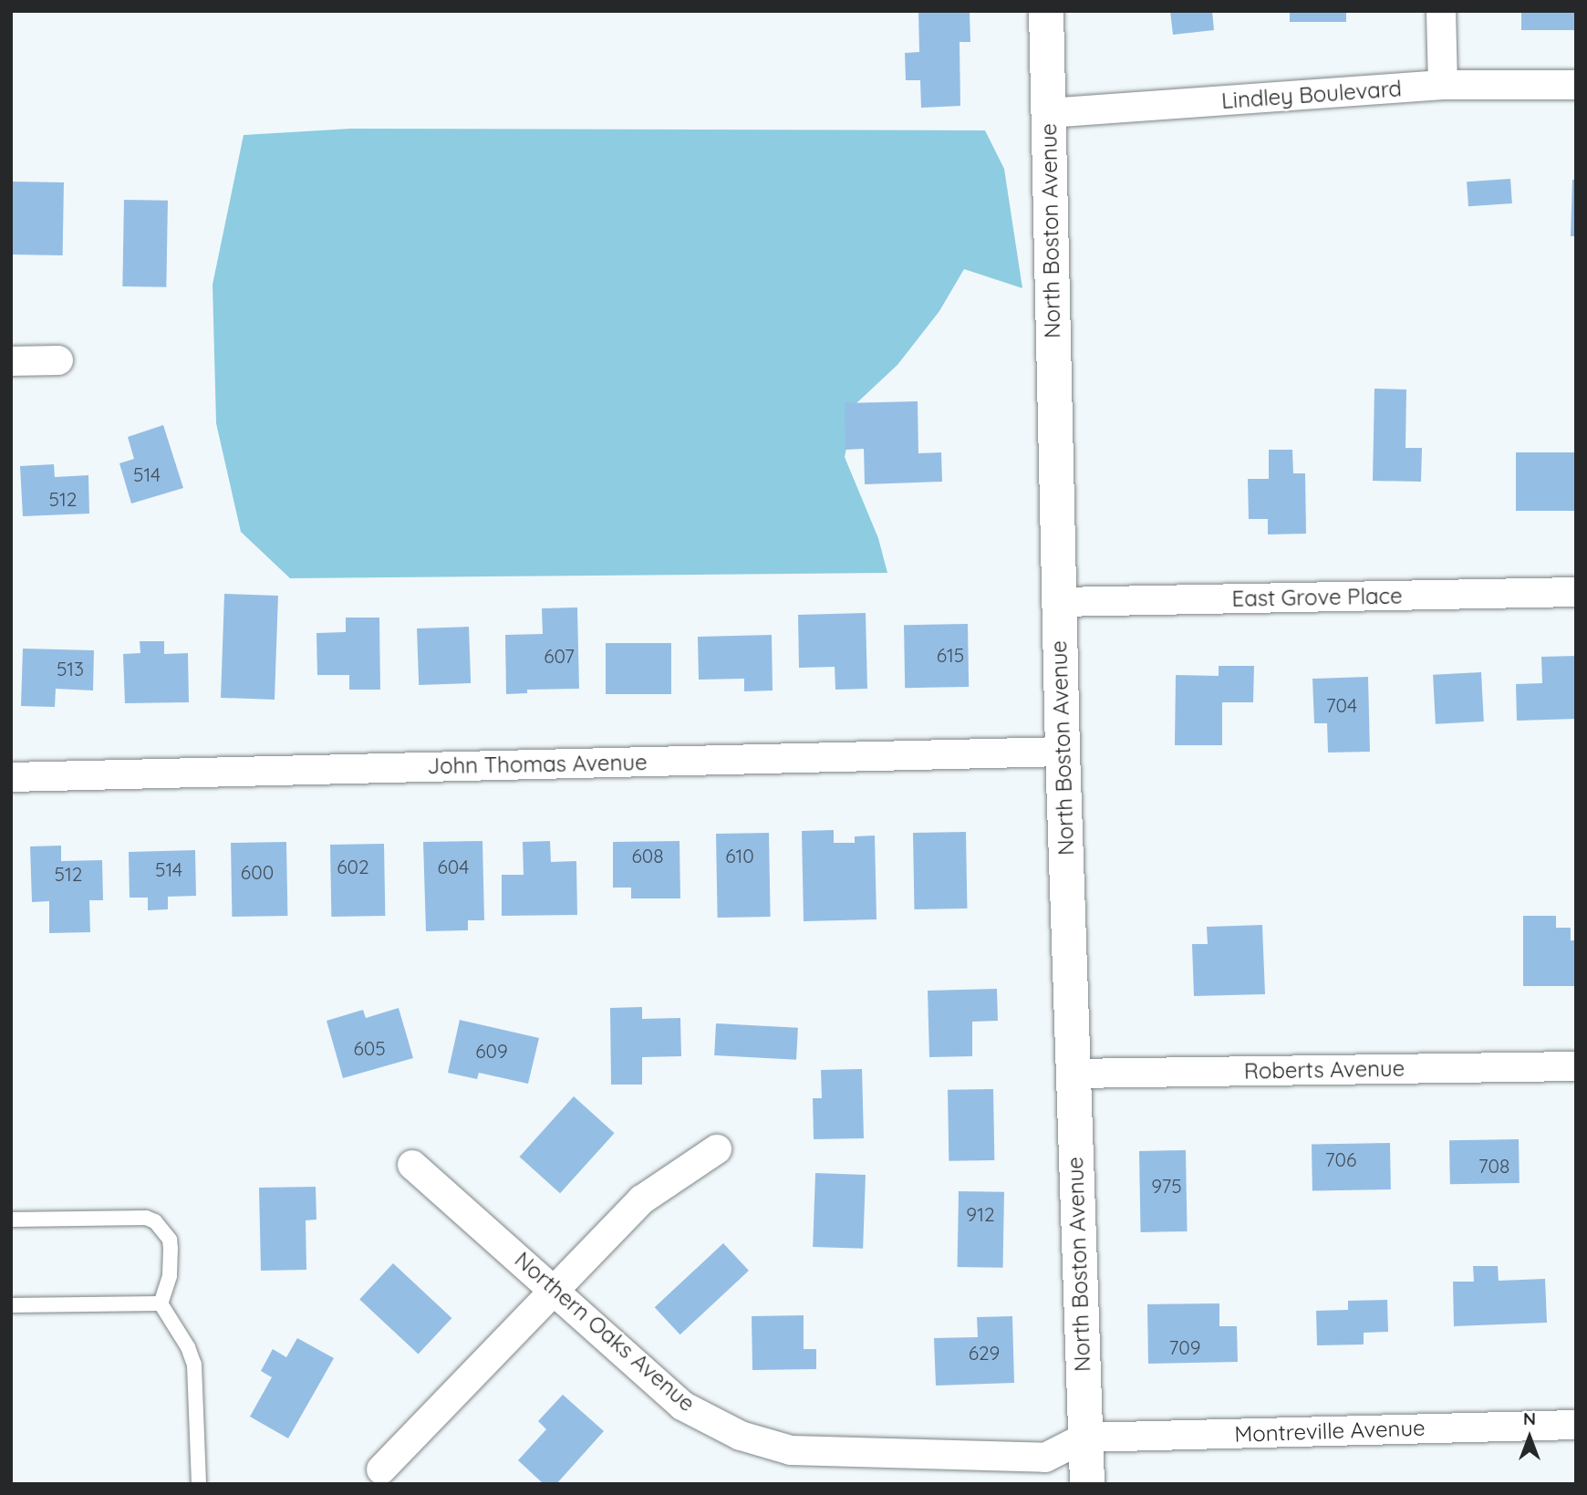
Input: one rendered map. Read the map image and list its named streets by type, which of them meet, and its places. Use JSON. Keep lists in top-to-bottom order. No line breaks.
{"streets":{"street":["Lindley Boulevard","North Boston Avenue","East Grove Place","John Thomas Avenue","Roberts Avenue","Northern Oaks Avenue","Montreville Avenue"]},"crossings":[["Lindley Boulevard","North Boston Avenue"],["North Boston Avenue","East Grove Place"],["North Boston Avenue","John Thomas Avenue"],["North Boston Avenue","Roberts Avenue"],["North Boston Avenue","Northern Oaks Avenue"],["North Boston Avenue","Montreville Avenue"],["Northern Oaks Avenue","Montreville Avenue"]],"house_numbers":["514","512","615","607","513","704","608","610","602","604","514","600","512","605","609","706","708","975","912","709","629"],"north":"top"}
